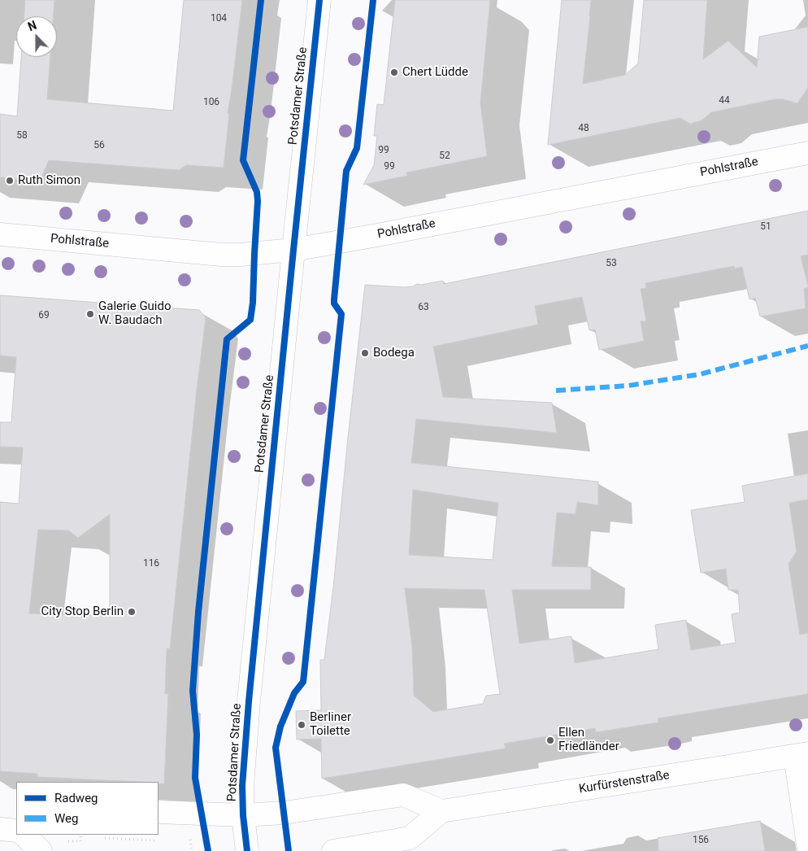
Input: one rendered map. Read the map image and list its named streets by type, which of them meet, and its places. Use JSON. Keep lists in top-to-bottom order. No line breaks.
{"streets":{"street":["Potsdamer Straße","Pohlstraße","Kurfürstenstraße"]},"crossings":[["Potsdamer Straße","Pohlstraße"]],"places":["Chert Lüdde","Ruth Simon","Galerie Guido W. Baudach","Bodega","City Stop Berlin","Berliner Toilette","Ellen Friedländer"],"house_numbers":["104","44","106","48","58","56","99","52","99","51","53","63","69","116","156"],"legend":["Radweg","Weg"],"north":"top"}
